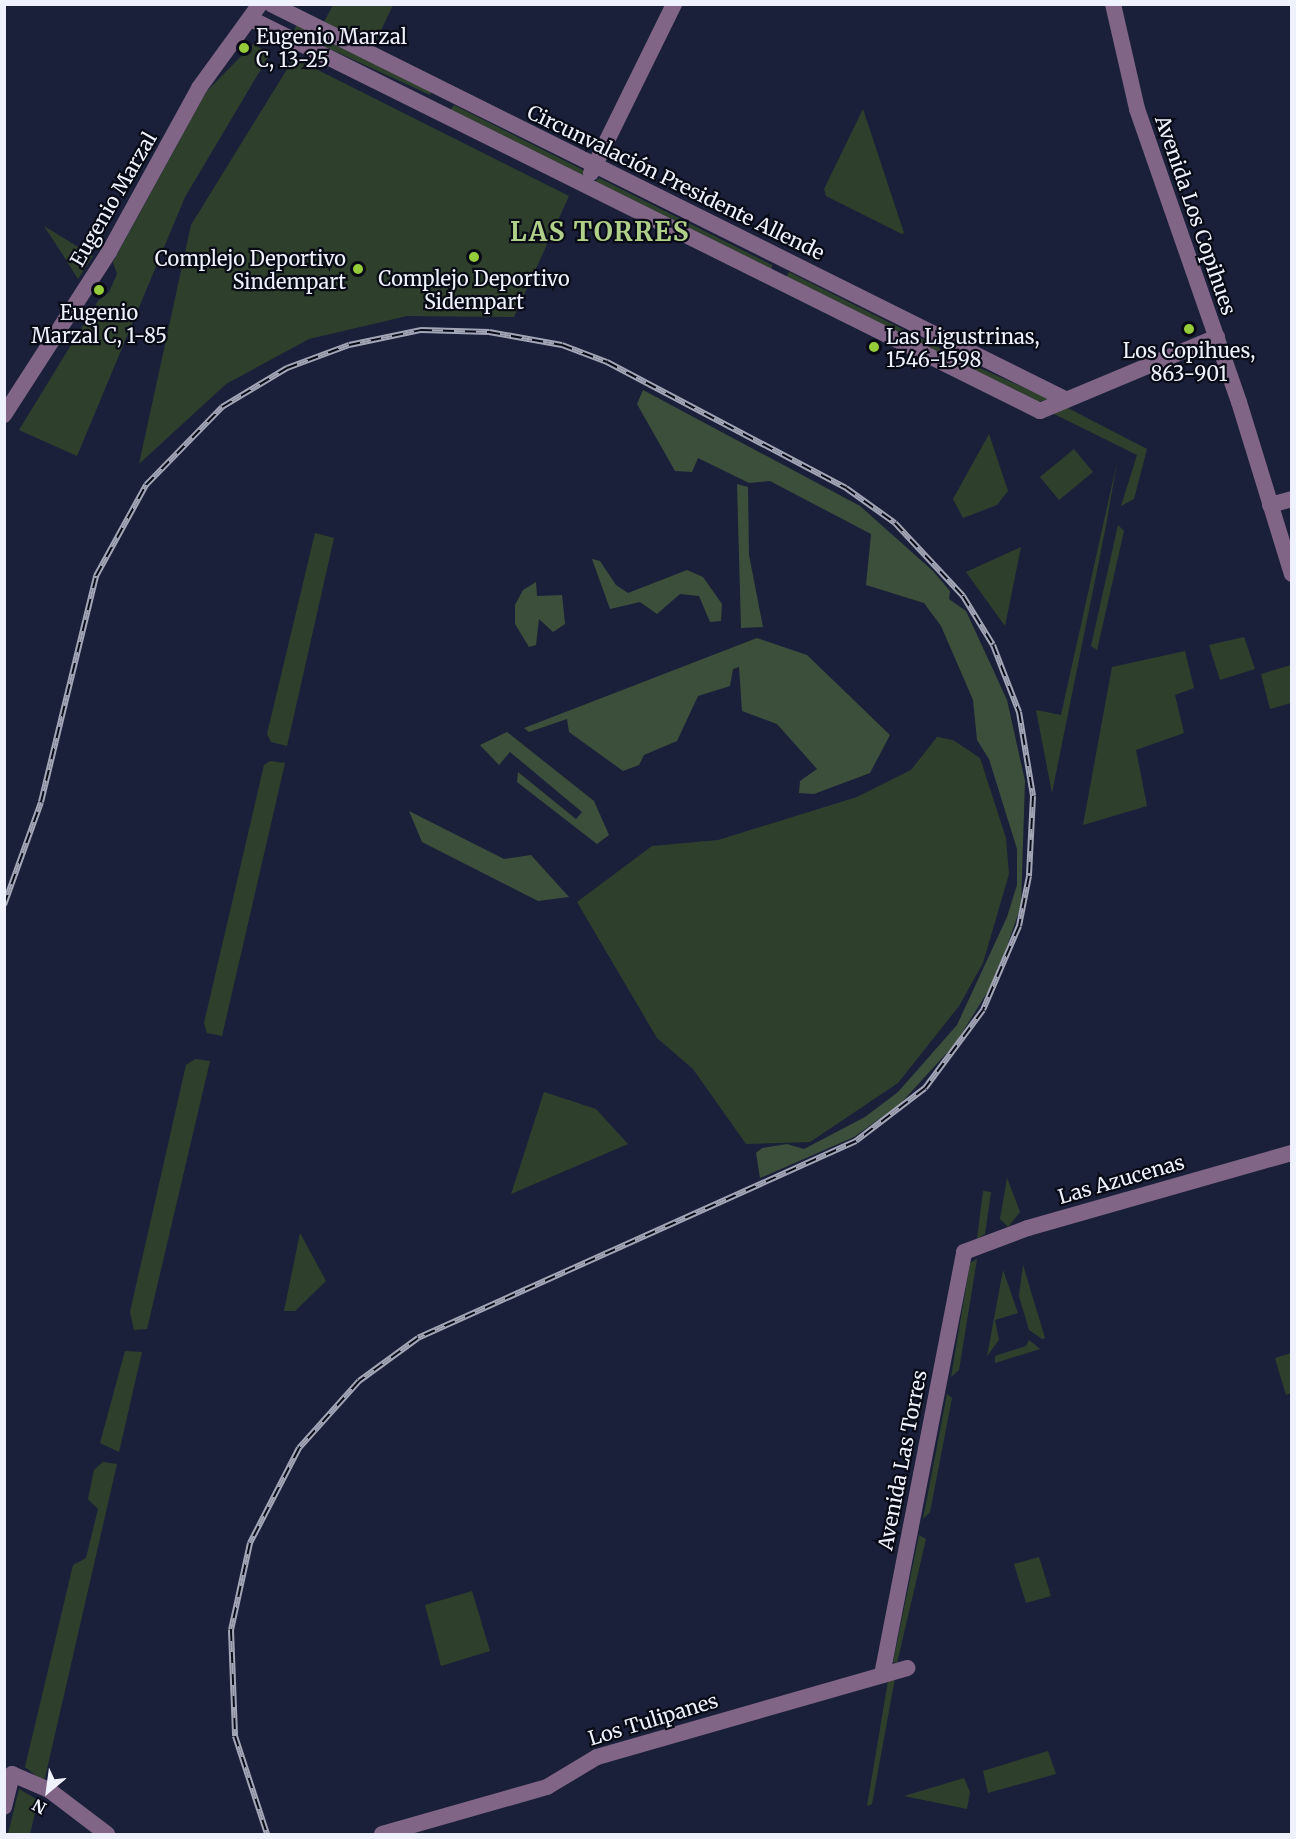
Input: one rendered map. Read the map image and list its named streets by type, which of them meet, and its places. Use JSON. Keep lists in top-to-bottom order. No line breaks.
{"streets":{"main road":["Circunvalación Presidente Allende","Eugenio Marzal","Avenida Los Copihues","Las Azucenas","Avenida Las Torres","Los Tulipanes"]},"crossings":[["Las Azucenas","Avenida Las Torres"],["Avenida Las Torres","Los Tulipanes"]],"districts":["LAS TORRES"],"places":["Eugenio Marzal C, 13-25","Complejo Deportivo Sidempart","Complejo Deportivo Sindempart","Eugenio Marzal C, 1-85","Los Copihues, 863-901","Las Ligustrinas, 1546-1598"],"north":"bottom left"}
